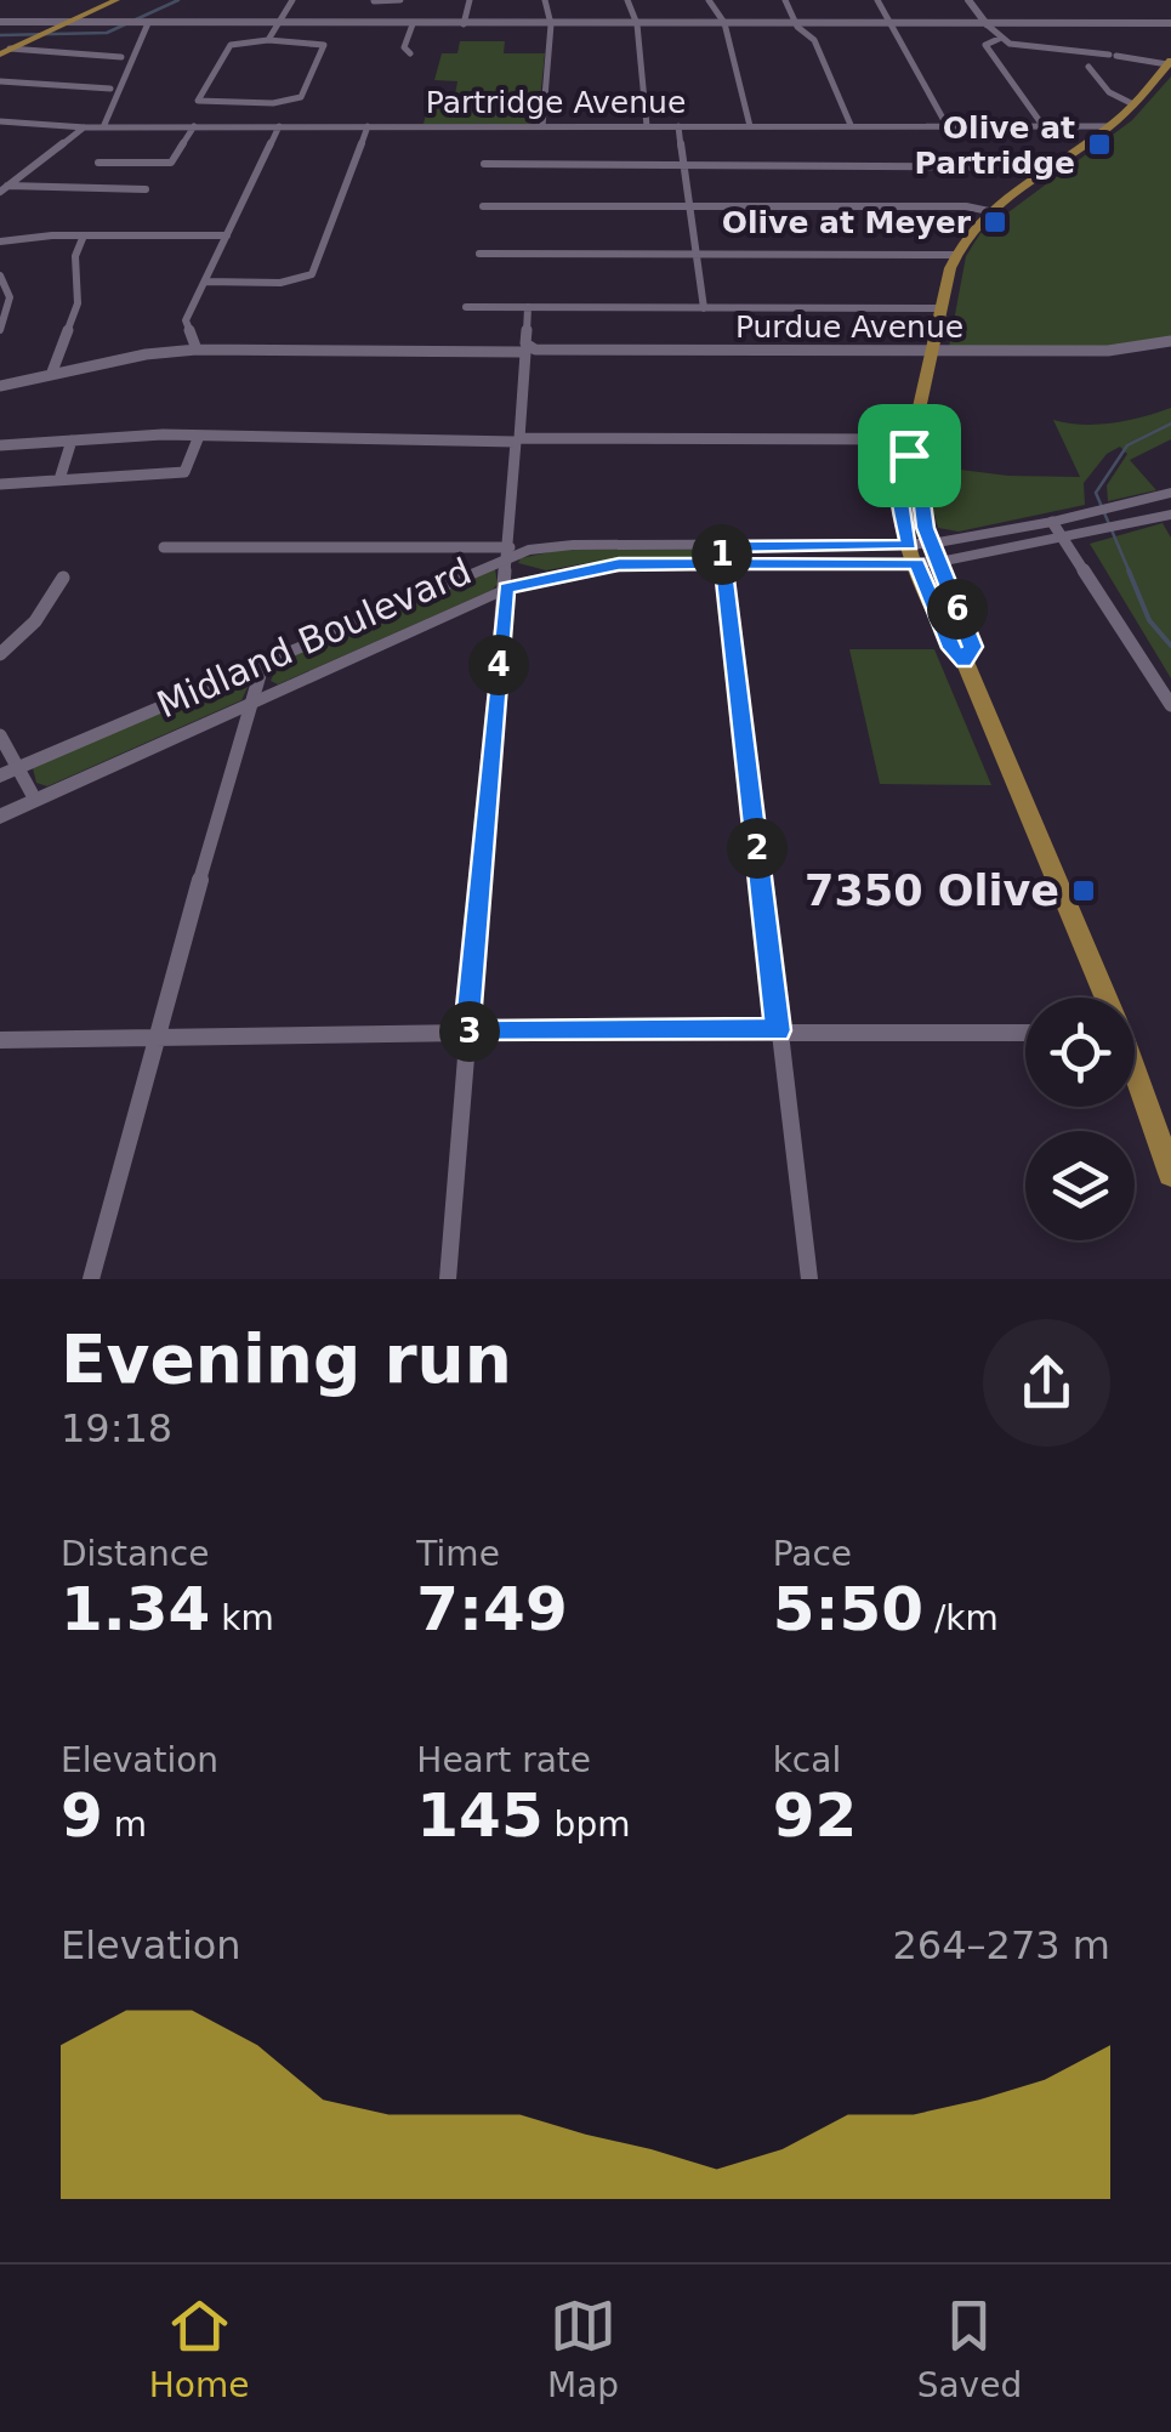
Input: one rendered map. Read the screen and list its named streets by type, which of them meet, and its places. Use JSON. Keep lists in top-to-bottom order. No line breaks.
{"streets":{"main road":["Midland Boulevard"],"street":["Partridge Avenue","Purdue Avenue"]},"places":{"transit":["Olive at Partridge","Olive at Meyer","7350 Olive"]},"page":{"pins":["1","6","4","2","3"],"heading":["Evening run","19:18"],"stats":[["Distance","1.34 km"],["Time","7:49"],["Pace","5:50 /km"],["Elevation","9 m"],["Heart rate","145 bpm"],["kcal","92"]],"chart":["Elevation","264–273 m"],"tabs":["Home","Map","Saved"]}}
